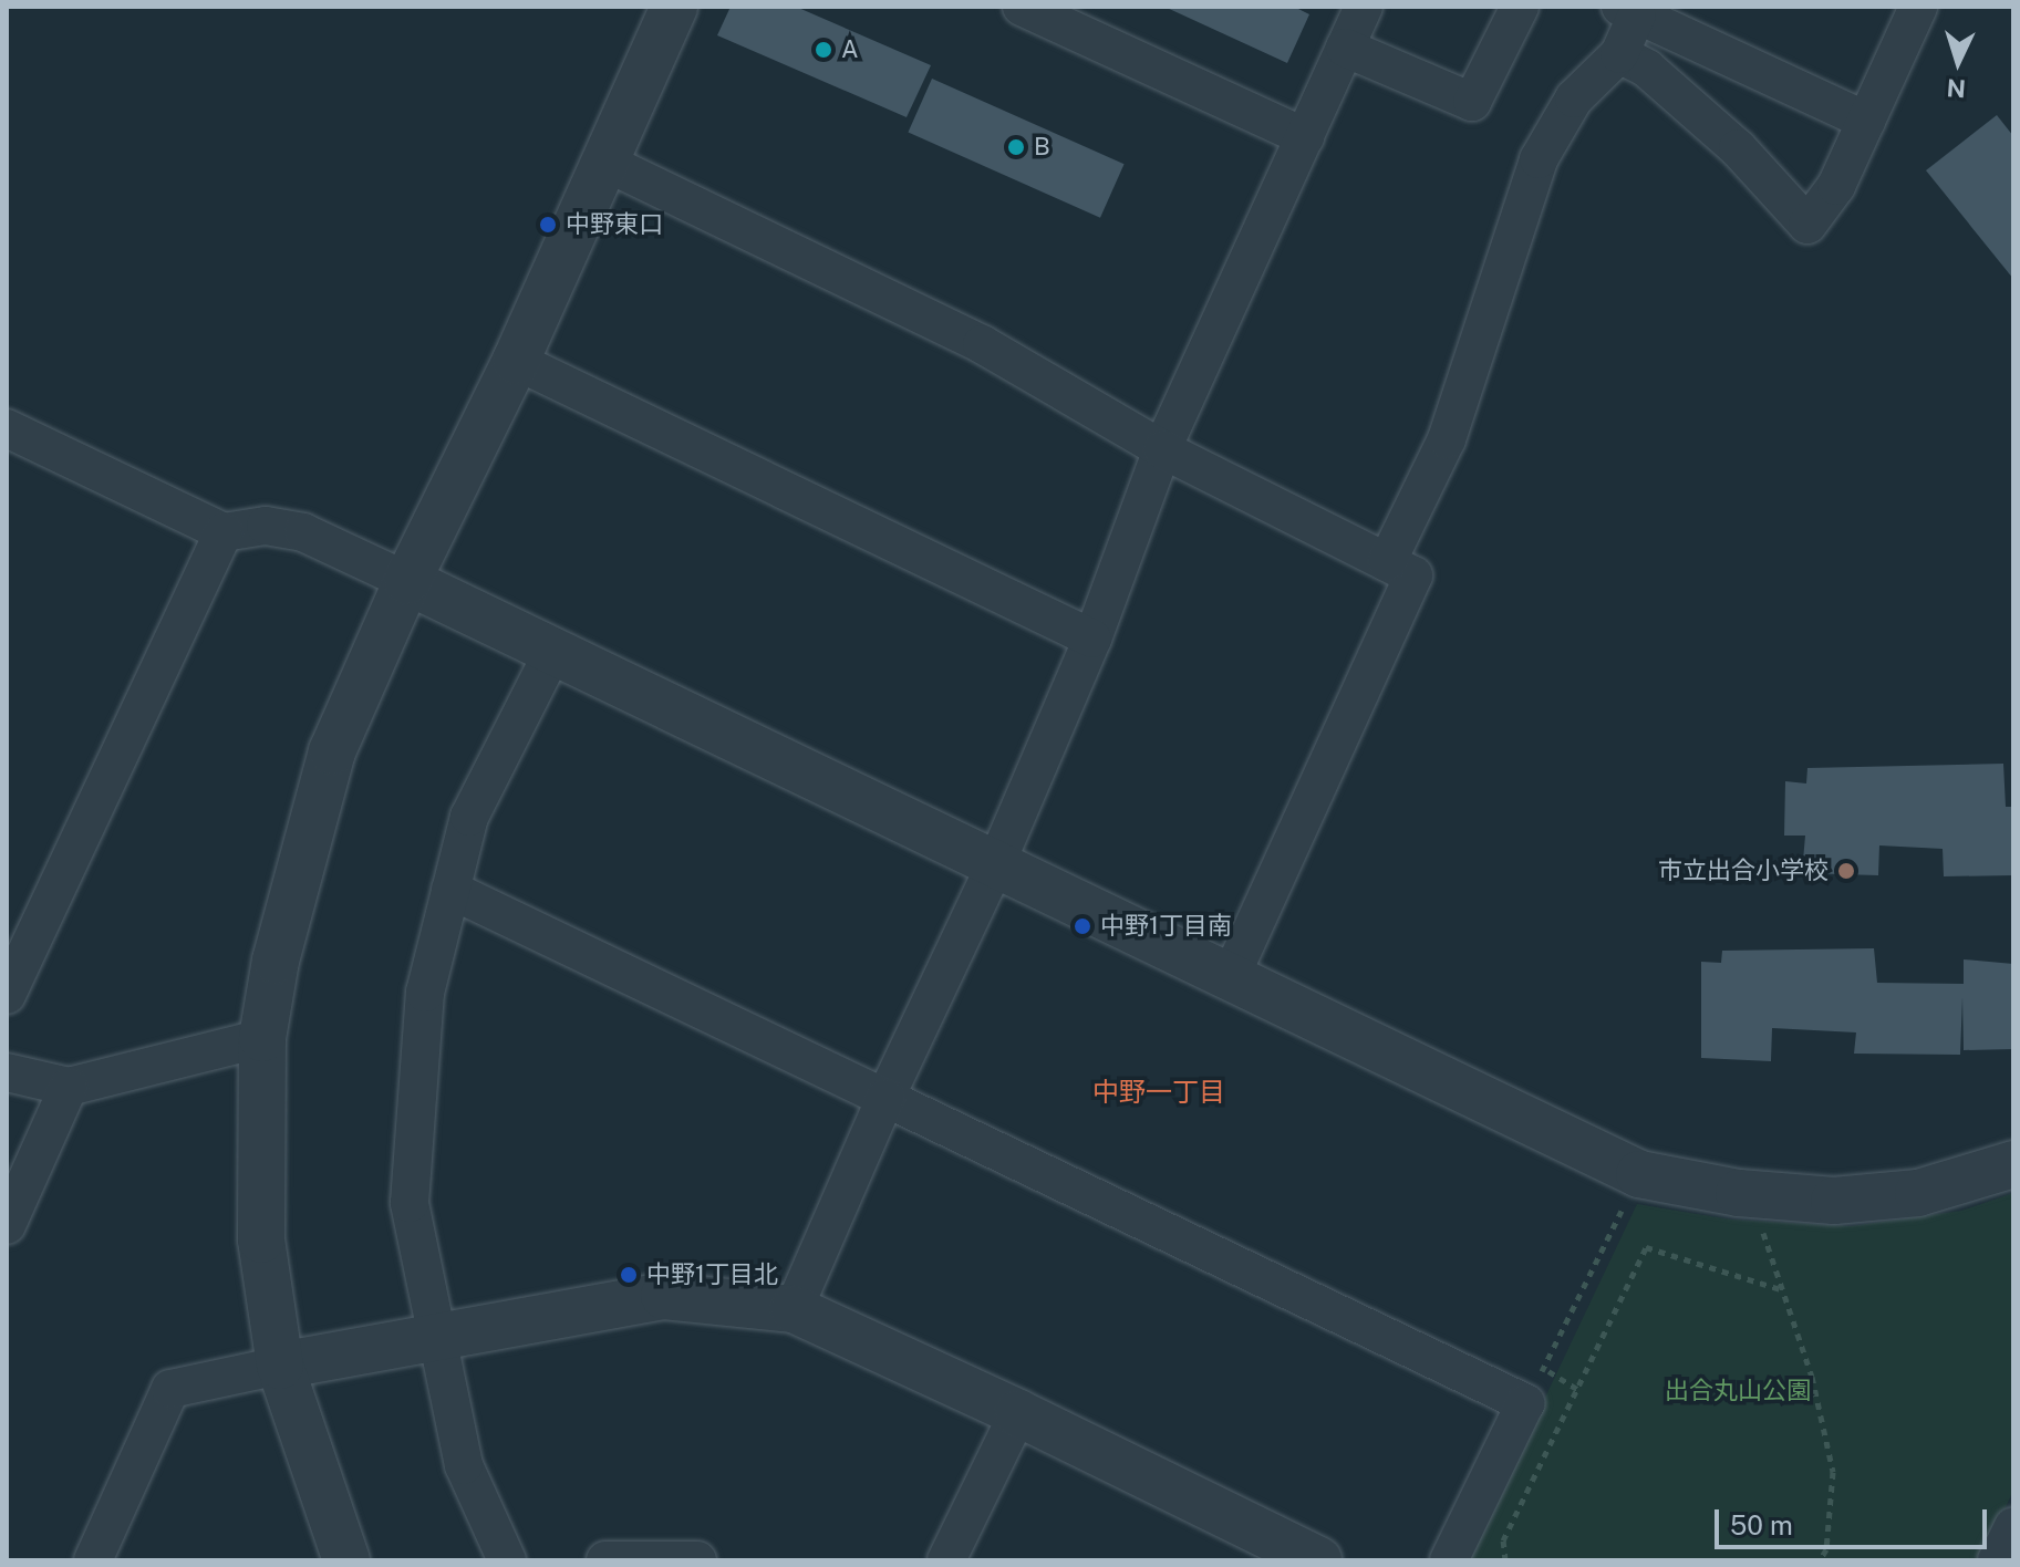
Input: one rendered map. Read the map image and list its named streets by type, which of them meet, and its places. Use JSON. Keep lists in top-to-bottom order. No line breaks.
{"districts":["中野一丁目"],"parks":["出合丸山公園"],"places":["A","B","中野東口","市立出合小学校","中野1丁目南","中野1丁目北"],"scale_bar":"50 m","north":"bottom"}
